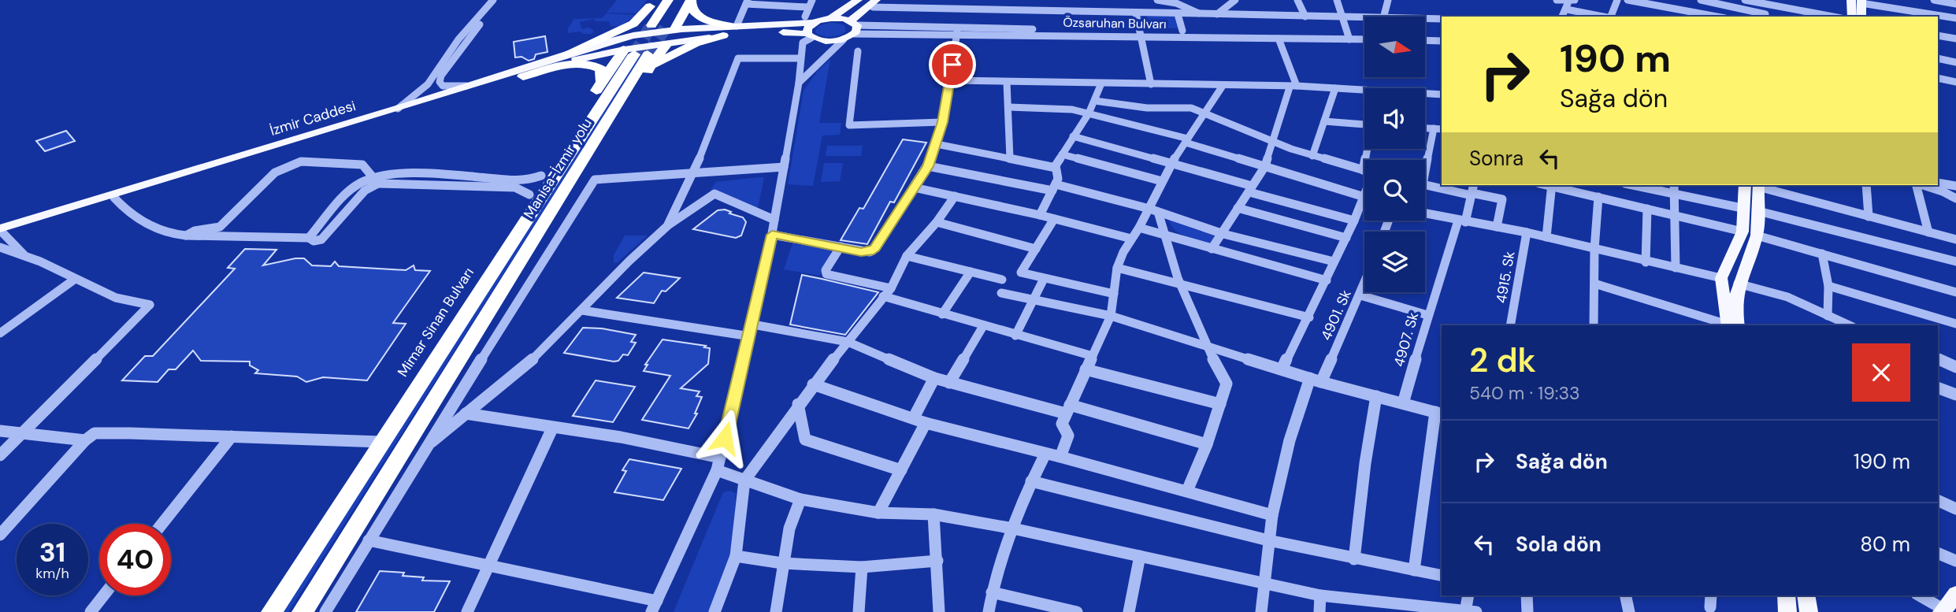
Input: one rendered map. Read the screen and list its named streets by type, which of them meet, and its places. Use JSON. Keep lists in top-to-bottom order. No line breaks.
{"streets":{"highway":["Manisa-İzmir yolu","Mimar Sinan Bulvarı"],"main road":["İzmir Caddesi"],"street":["Özsaruhan Bulvarı","4915. Sk","4901. Sk","4907. Sk"]},"crossings":[["İzmir Caddesi","Manisa-İzmir yolu"],["İzmir Caddesi","Mimar Sinan Bulvarı"],["Manisa-İzmir yolu","Mimar Sinan Bulvarı"]],"north":"right","page":{"turn":["190 m","Sağa dön"],"then":"Sonra","heading":["2 dk","540 m · 19:33"],"list":[{"name":"Sağa dön","value":"190 m"},{"name":"Sola dön","value":"80 m"}],"speed":"31 km/h","limit":"40"}}
